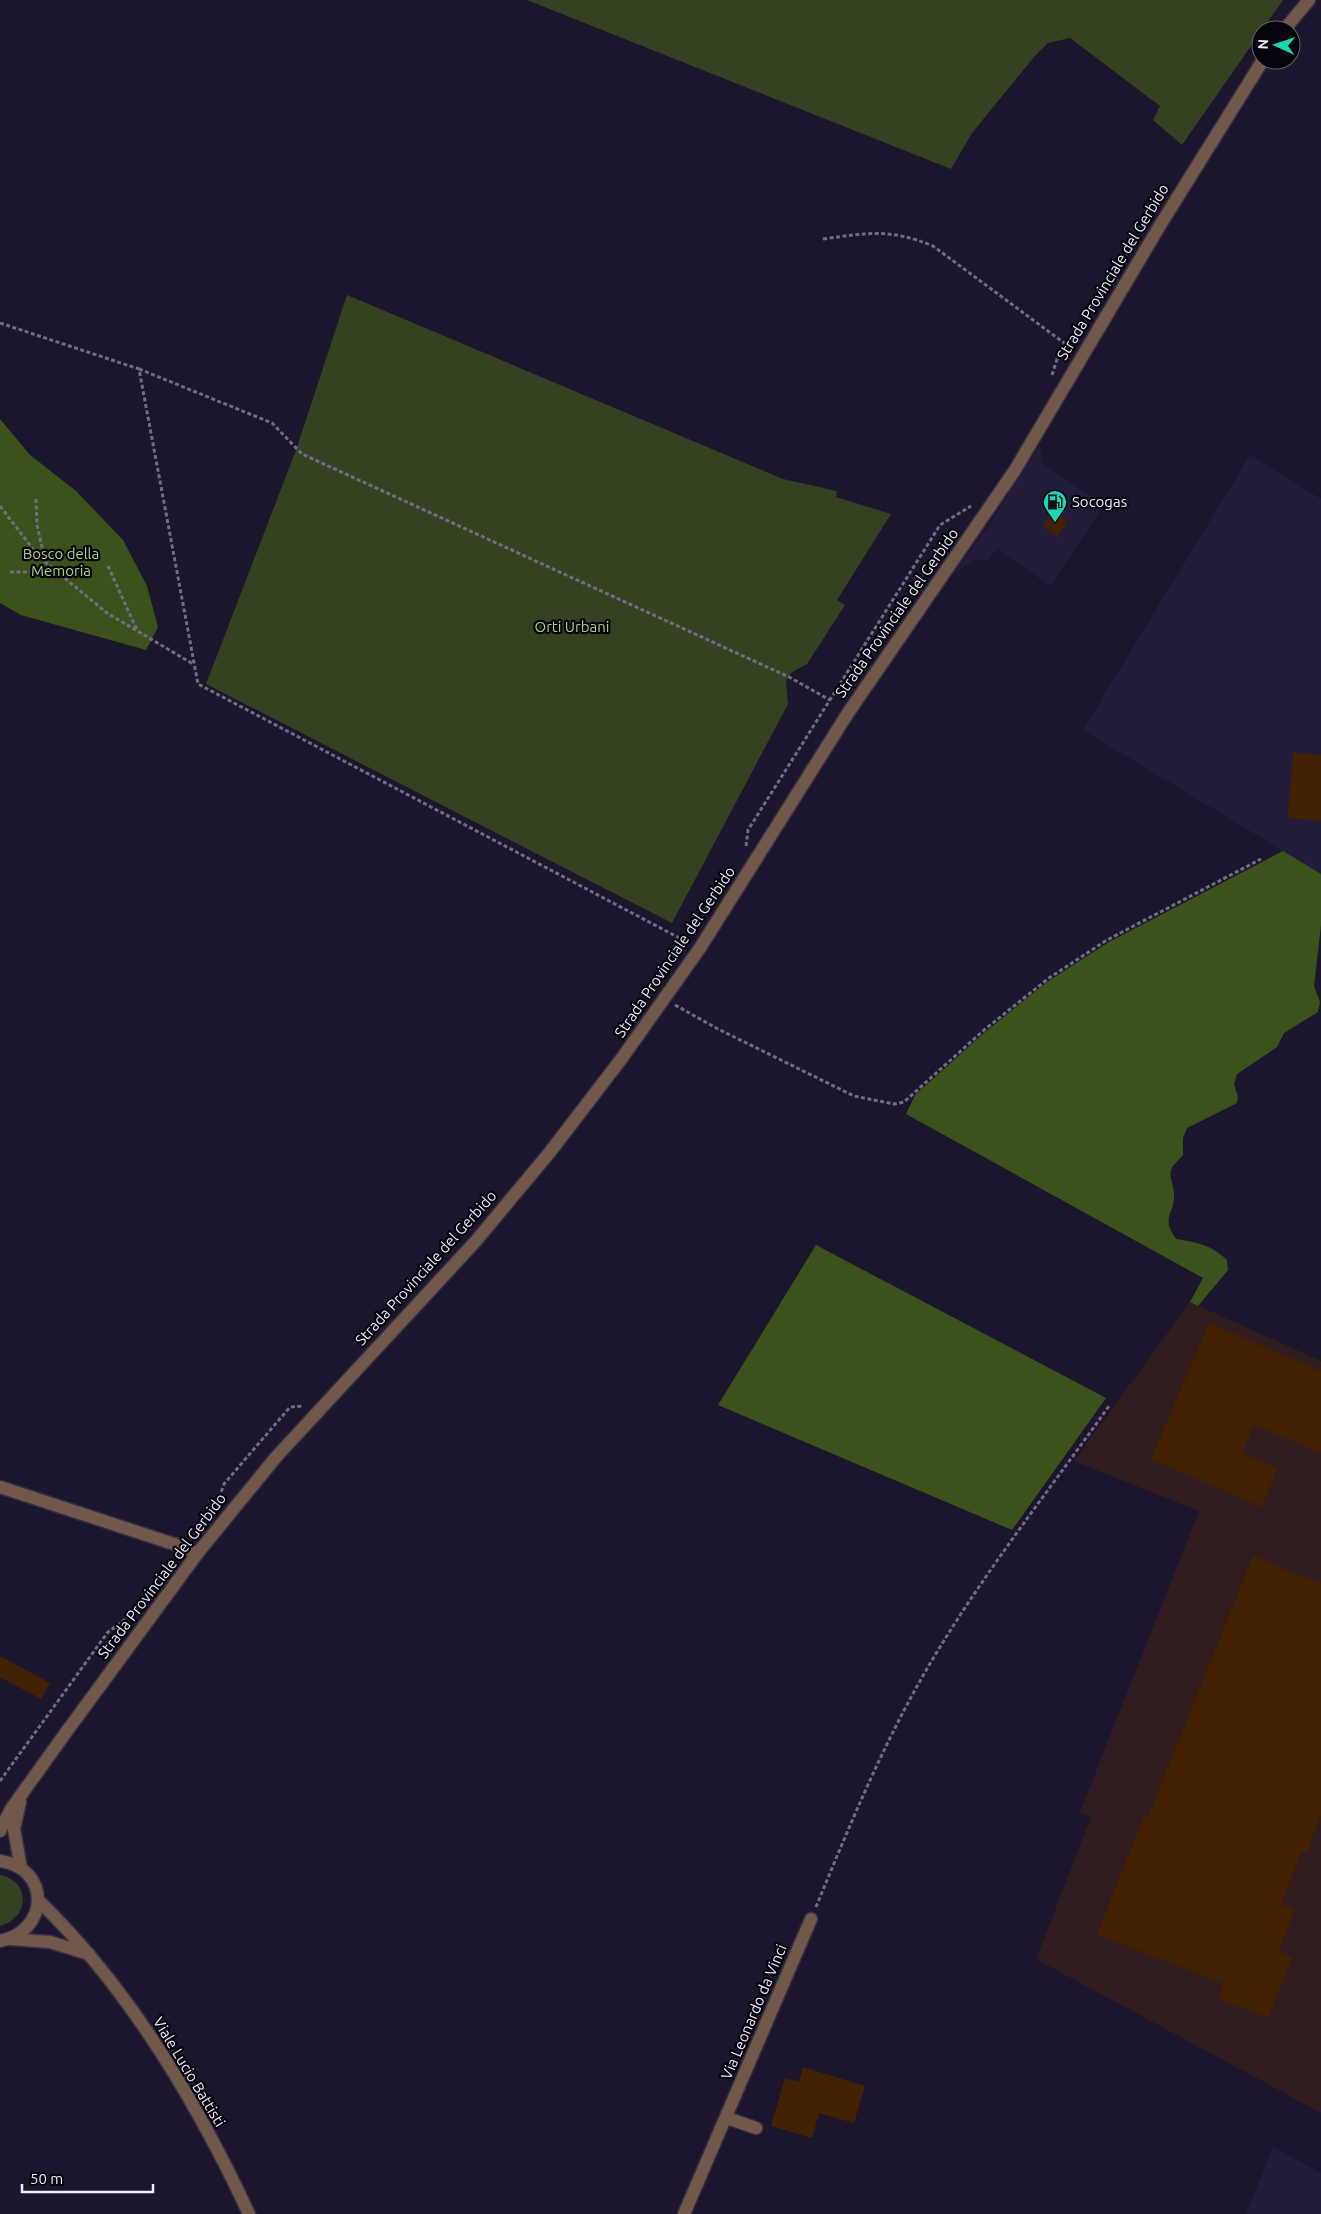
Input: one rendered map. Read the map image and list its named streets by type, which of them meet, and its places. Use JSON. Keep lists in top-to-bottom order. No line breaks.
{"streets":{"street":["Strada Provinciale del Gerbido","Via Leonardo da Vinci","Viale Lucio Battisti"]},"crossings":[["Strada Provinciale del Gerbido","Viale Lucio Battisti"]],"parks":["Bosco della Memoria","Orti Urbani"],"places":{"fuel station":["Socogas"]},"scale_bar":"50 m","north":"left"}
